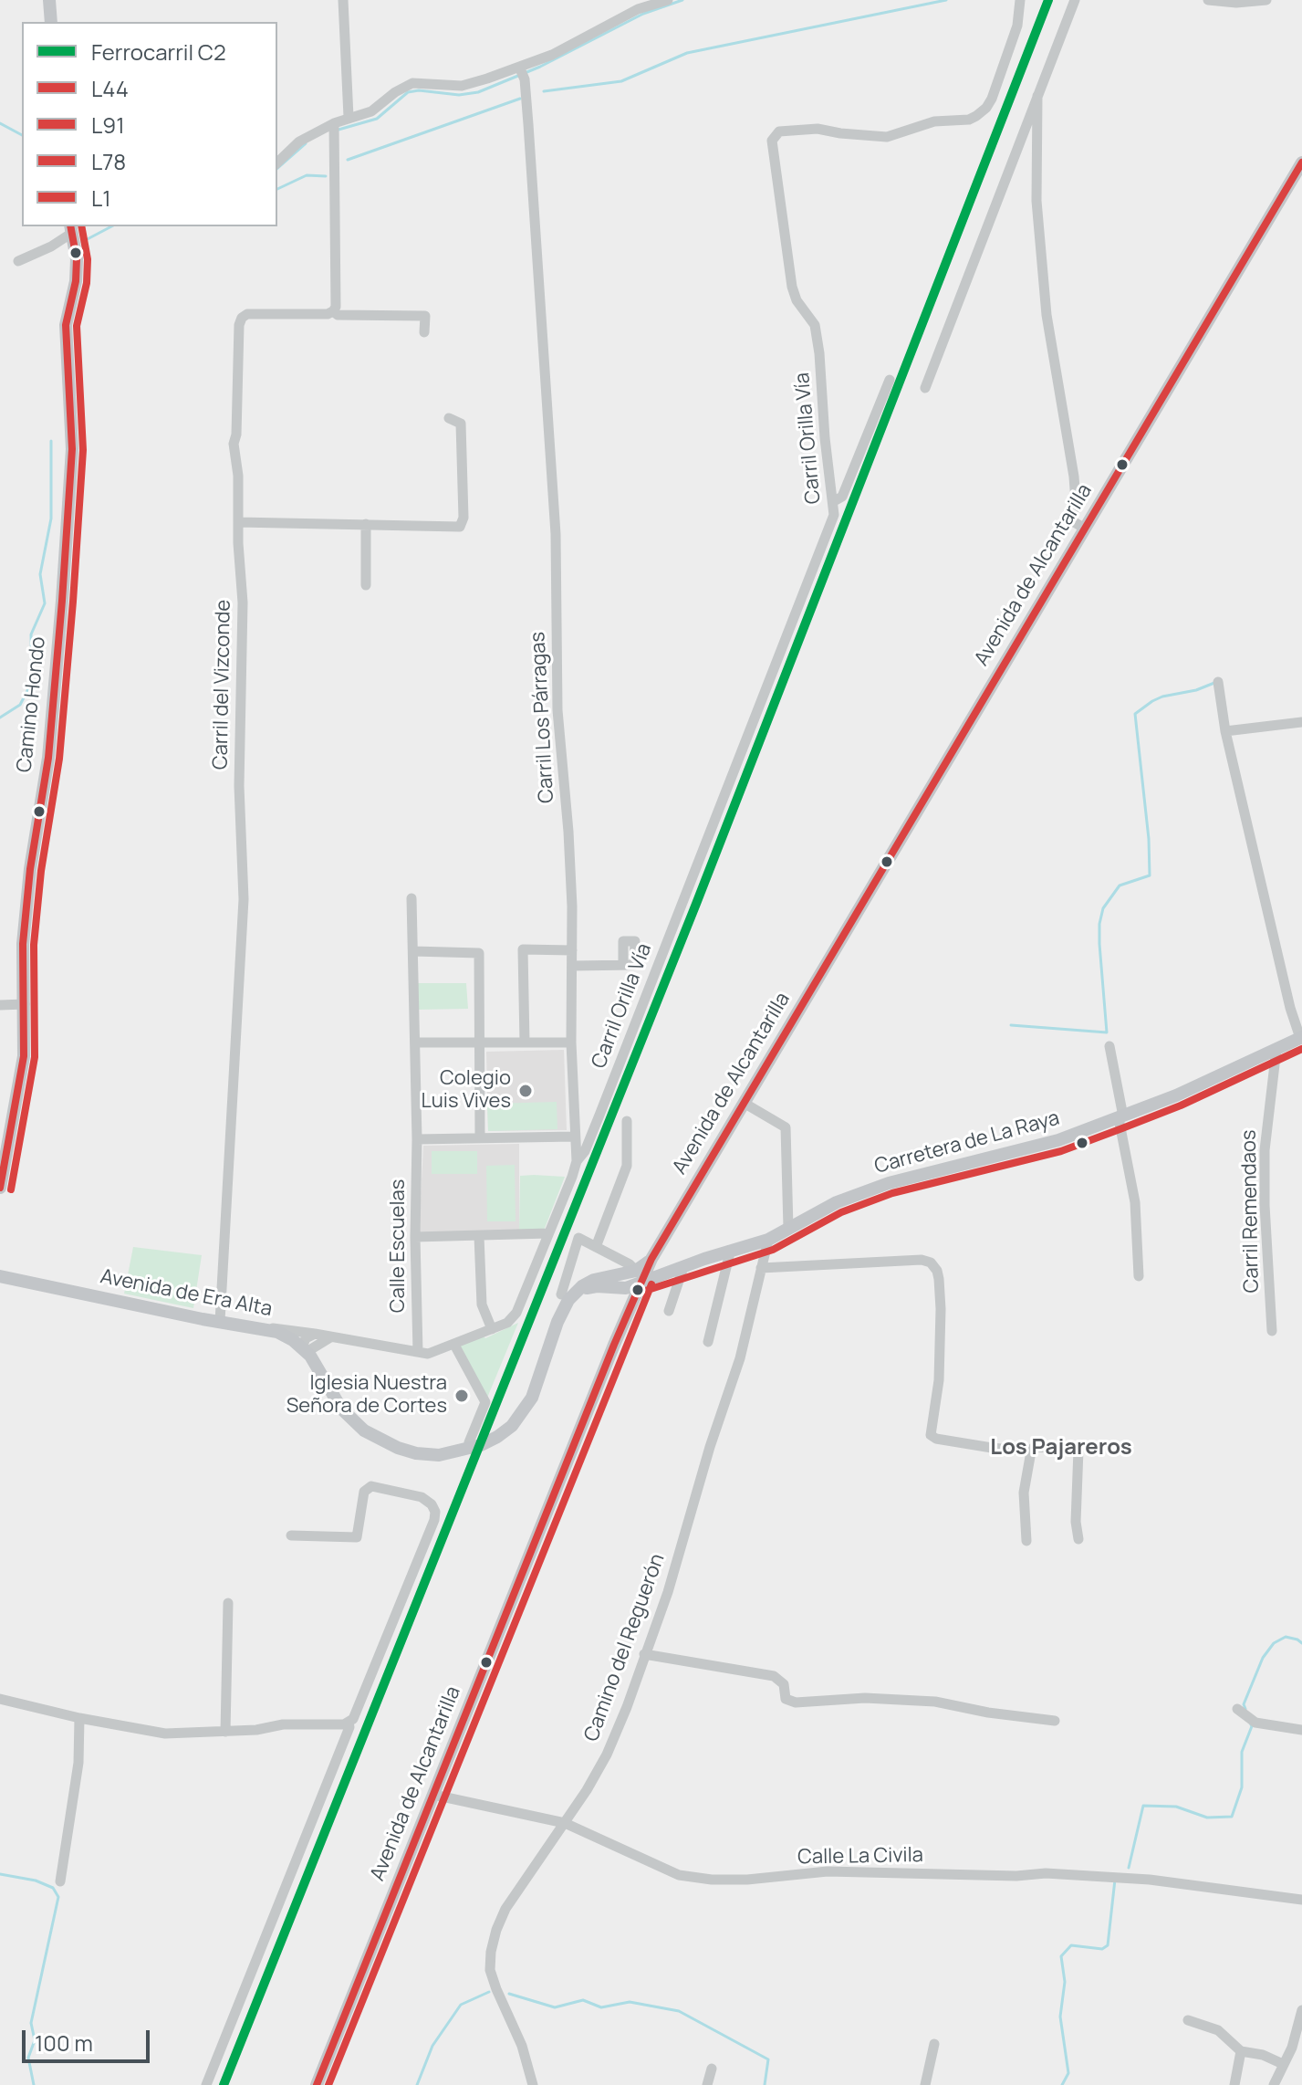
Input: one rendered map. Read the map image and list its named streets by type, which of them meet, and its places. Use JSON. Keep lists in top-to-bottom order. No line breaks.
{"streets":{"main road":["Avenida de Alcantarilla","Camino Hondo","Carretera de La Raya","Avenida de Era Alta"],"street":["Carril Orilla Vía","Carril del Vizconde","Carril Los Párragas","Carril Remendaos","Calle Escuelas","Camino del Reguerón","Calle La Civila"]},"crossings":[["Carril Orilla Vía","Carril Los Párragas"],["Avenida de Alcantarilla","Carretera de La Raya"],["Avenida de Alcantarilla","Calle La Civila"],["Carril del Vizconde","Avenida de Era Alta"],["Carril Los Párragas","Calle Escuelas"],["Carretera de La Raya","Carril Remendaos"],["Carretera de La Raya","Camino del Reguerón"],["Camino del Reguerón","Calle La Civila"]],"districts":["Los Pajareros"],"places":["Colegio Luis Vives","Iglesia Nuestra Señora de Cortes"],"lines":["rail line C2","transit line L44","transit line L78","transit line L1","transit line L91"],"legend":["Ferrocarril C2","L44","L91","L78","L1"],"scale_bar":"100 m"}
